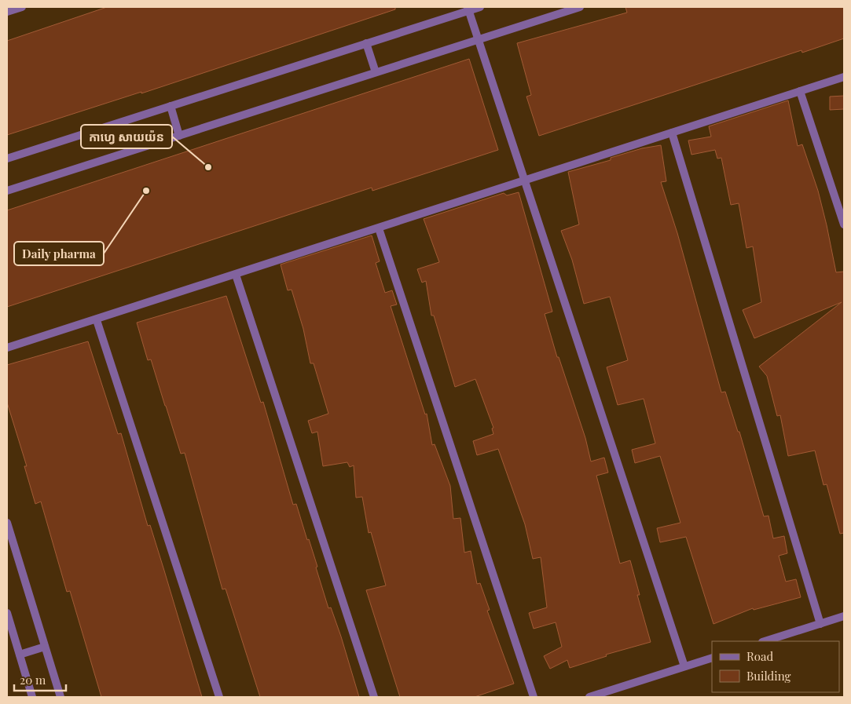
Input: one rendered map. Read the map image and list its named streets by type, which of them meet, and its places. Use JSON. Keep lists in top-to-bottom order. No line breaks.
{"places":["កាហ្វេ សាយយ៉ន","Daily pharma"],"legend":["Road","Building"],"scale_bar":"20 m"}
